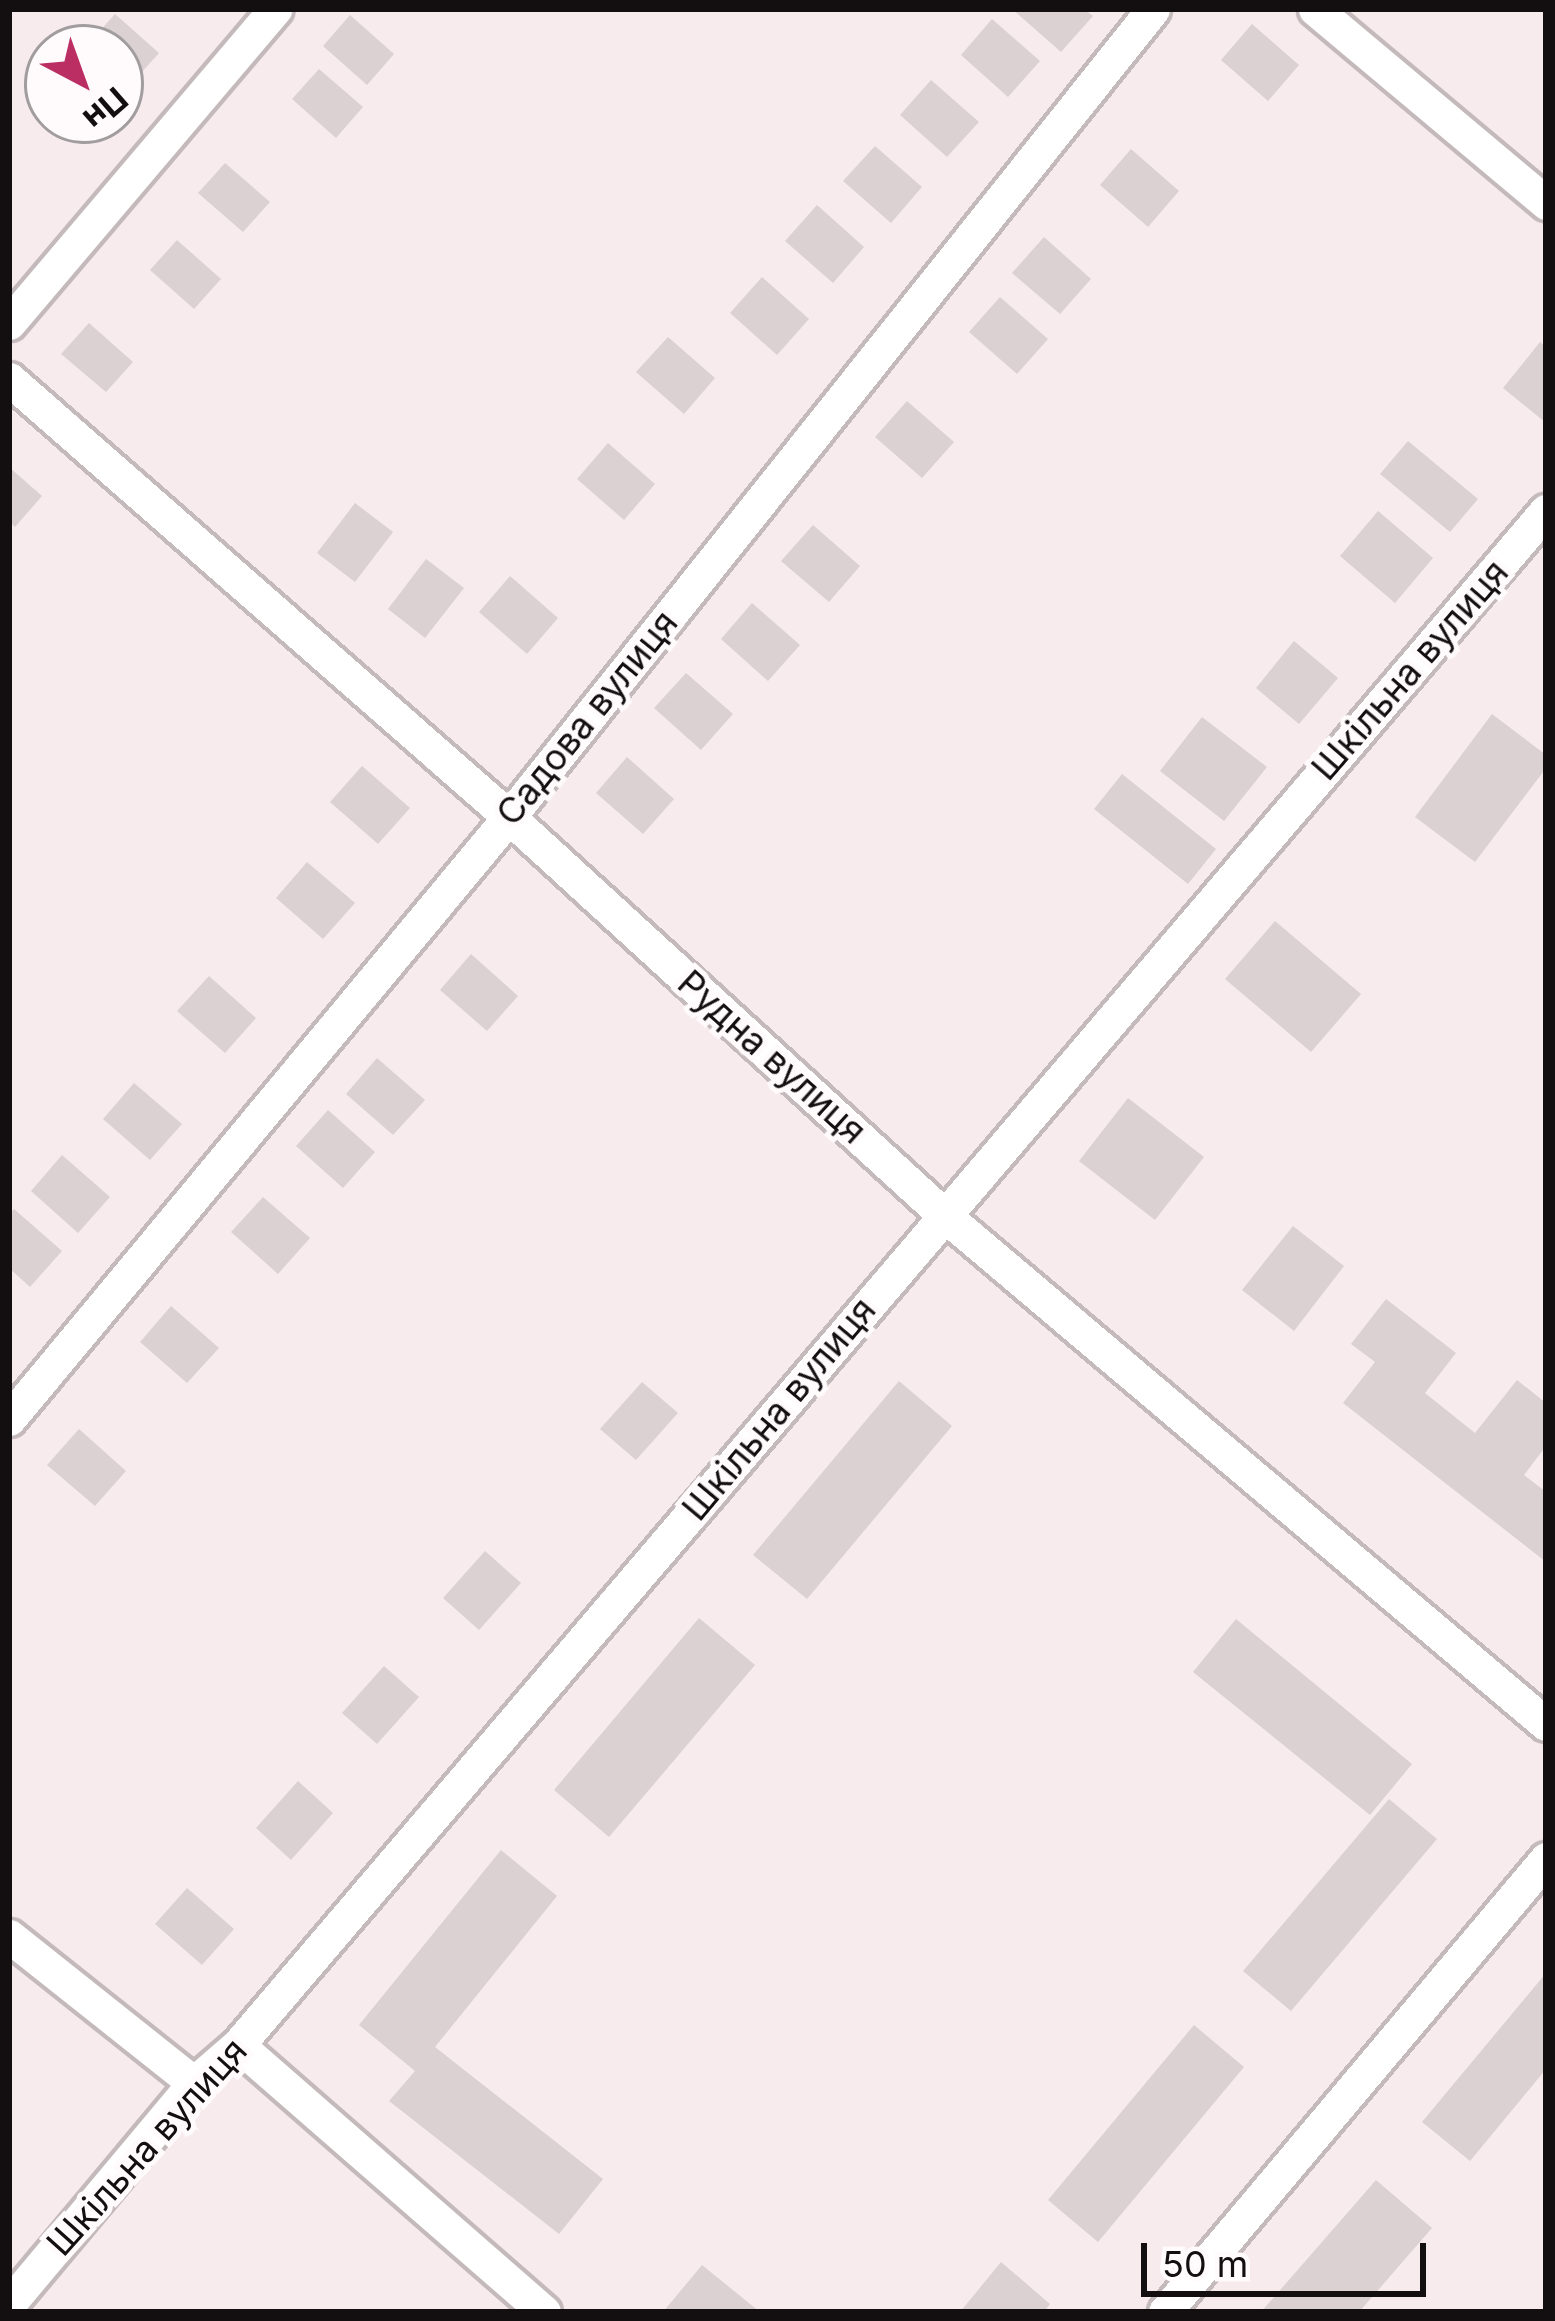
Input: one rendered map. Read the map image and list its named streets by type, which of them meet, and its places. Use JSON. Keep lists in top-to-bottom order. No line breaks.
{"streets":{"street":["Шкільна вулиця","Садова вулиця","Рудна вулиця"]},"crossings":[["Шкільна вулиця","Рудна вулиця"],["Садова вулиця","Рудна вулиця"]],"scale_bar":"50 m","north":"bottom right"}
